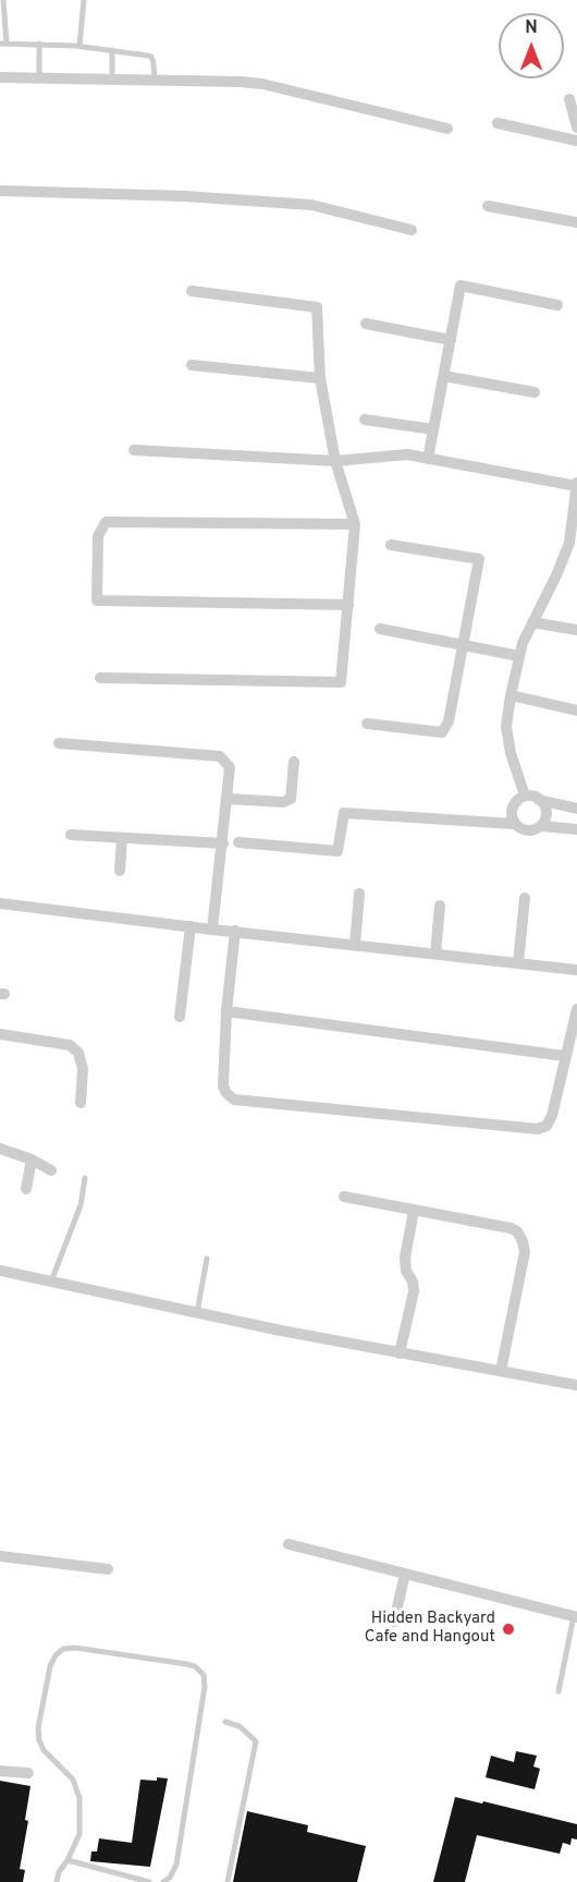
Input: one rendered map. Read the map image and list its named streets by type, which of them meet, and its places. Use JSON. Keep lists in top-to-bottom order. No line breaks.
{"places":["Hidden Backyard Cafe and Hangout"],"north":"top"}
